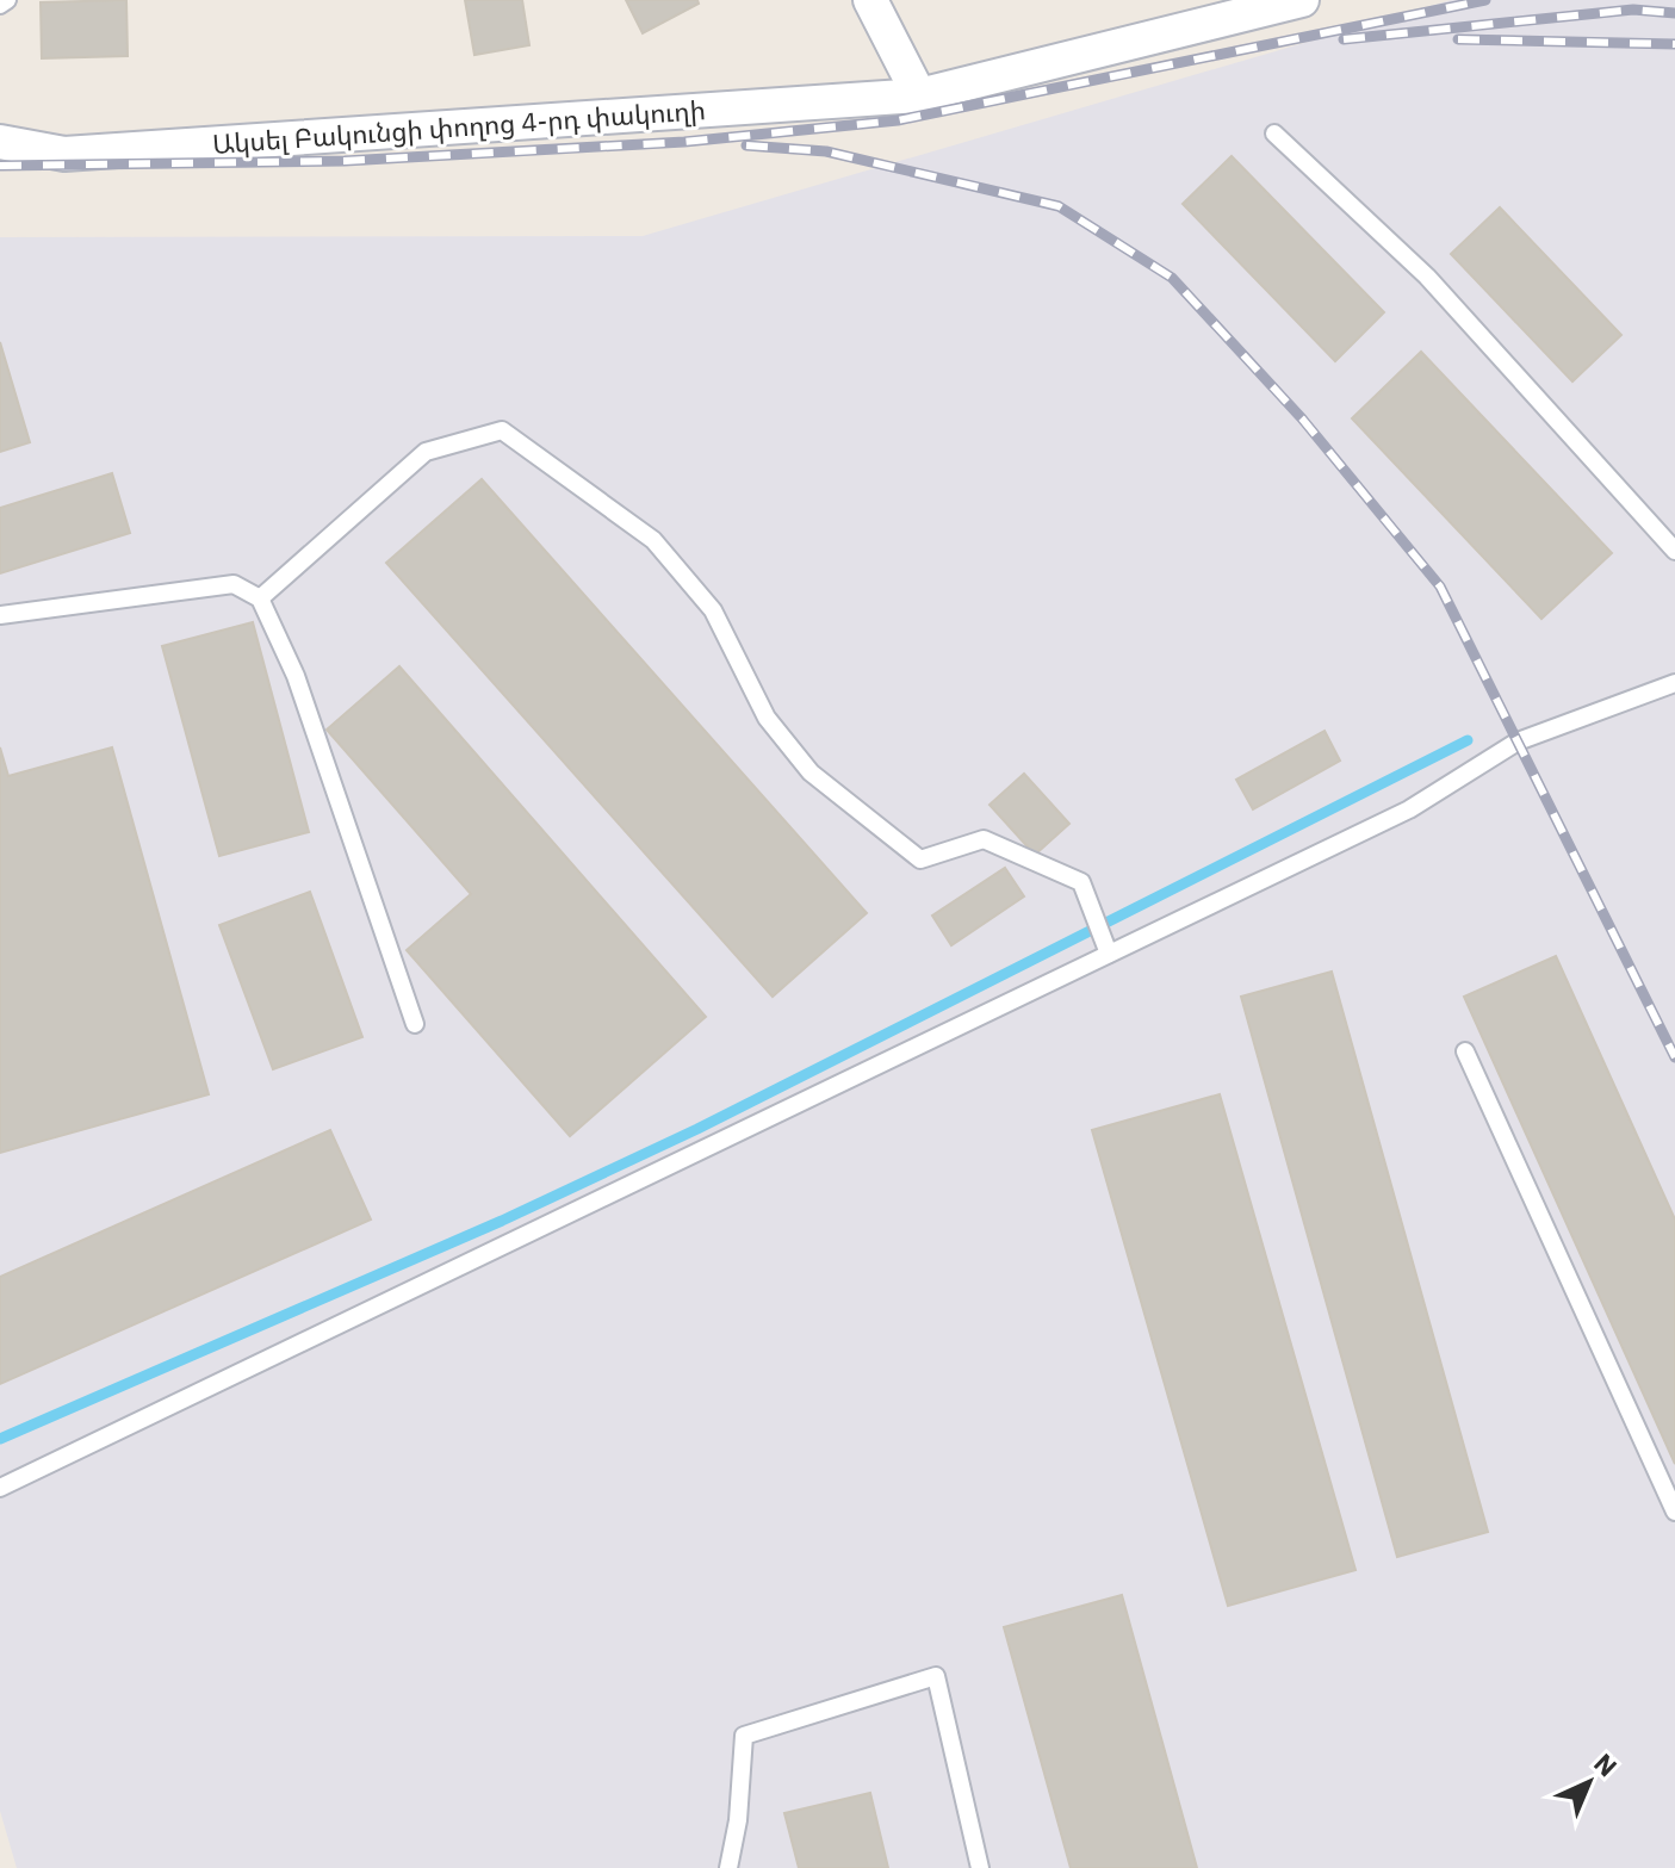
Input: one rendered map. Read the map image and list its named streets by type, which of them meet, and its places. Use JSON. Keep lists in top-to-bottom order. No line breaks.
{"streets":{"street":["Ակսել Բակունցի փողոց 4-րդ փակուղի"]},"north":"top right"}
